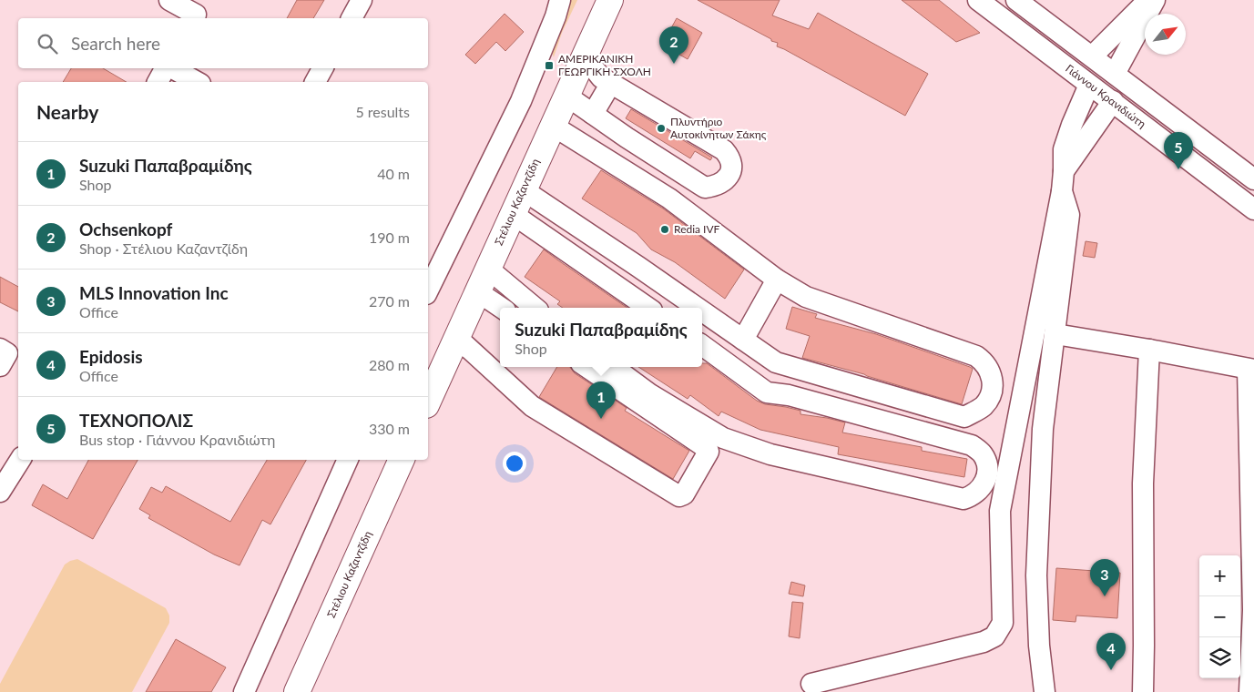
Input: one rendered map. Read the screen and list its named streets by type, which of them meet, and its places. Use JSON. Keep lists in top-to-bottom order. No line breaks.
{"streets":{"main road":["Στέλιου Καζαντζίδη"],"street":["Γιάννου Κρανιδιώτη"]},"places":{"transit":["ΑΜΕΡΙΚΑΝΙΚΗ ΓΕΩΡΓΙΚΗ ΣΧΟΛΗ"],"other":["Πλυντήριο Αυτοκίνητων Σάκης","Redia IVF"]},"north":"top right","page":{"search":"Search here","pins":["2","5","1","3","4"],"heading":["Nearby","5 results"],"list":[{"mark":"1","name":"Suzuki Παπαβραμίδης","note":"Shop","value":"40 m"},{"mark":"2","name":"Ochsenkopf","note":"Shop · Στέλιου Καζαντζίδη","value":"190 m"},{"mark":"3","name":"MLS Innovation Inc","note":"Office","value":"270 m"},{"mark":"4","name":"Epidosis","note":"Office","value":"280 m"},{"mark":"5","name":"ΤΕΧΝΟΠΟΛΙΣ","note":"Bus stop · Γιάννου Κρανιδιώτη","value":"330 m"}],"popup":["Suzuki Παπαβραμίδης","Shop"],"map_buttons":["+","−"]}}
